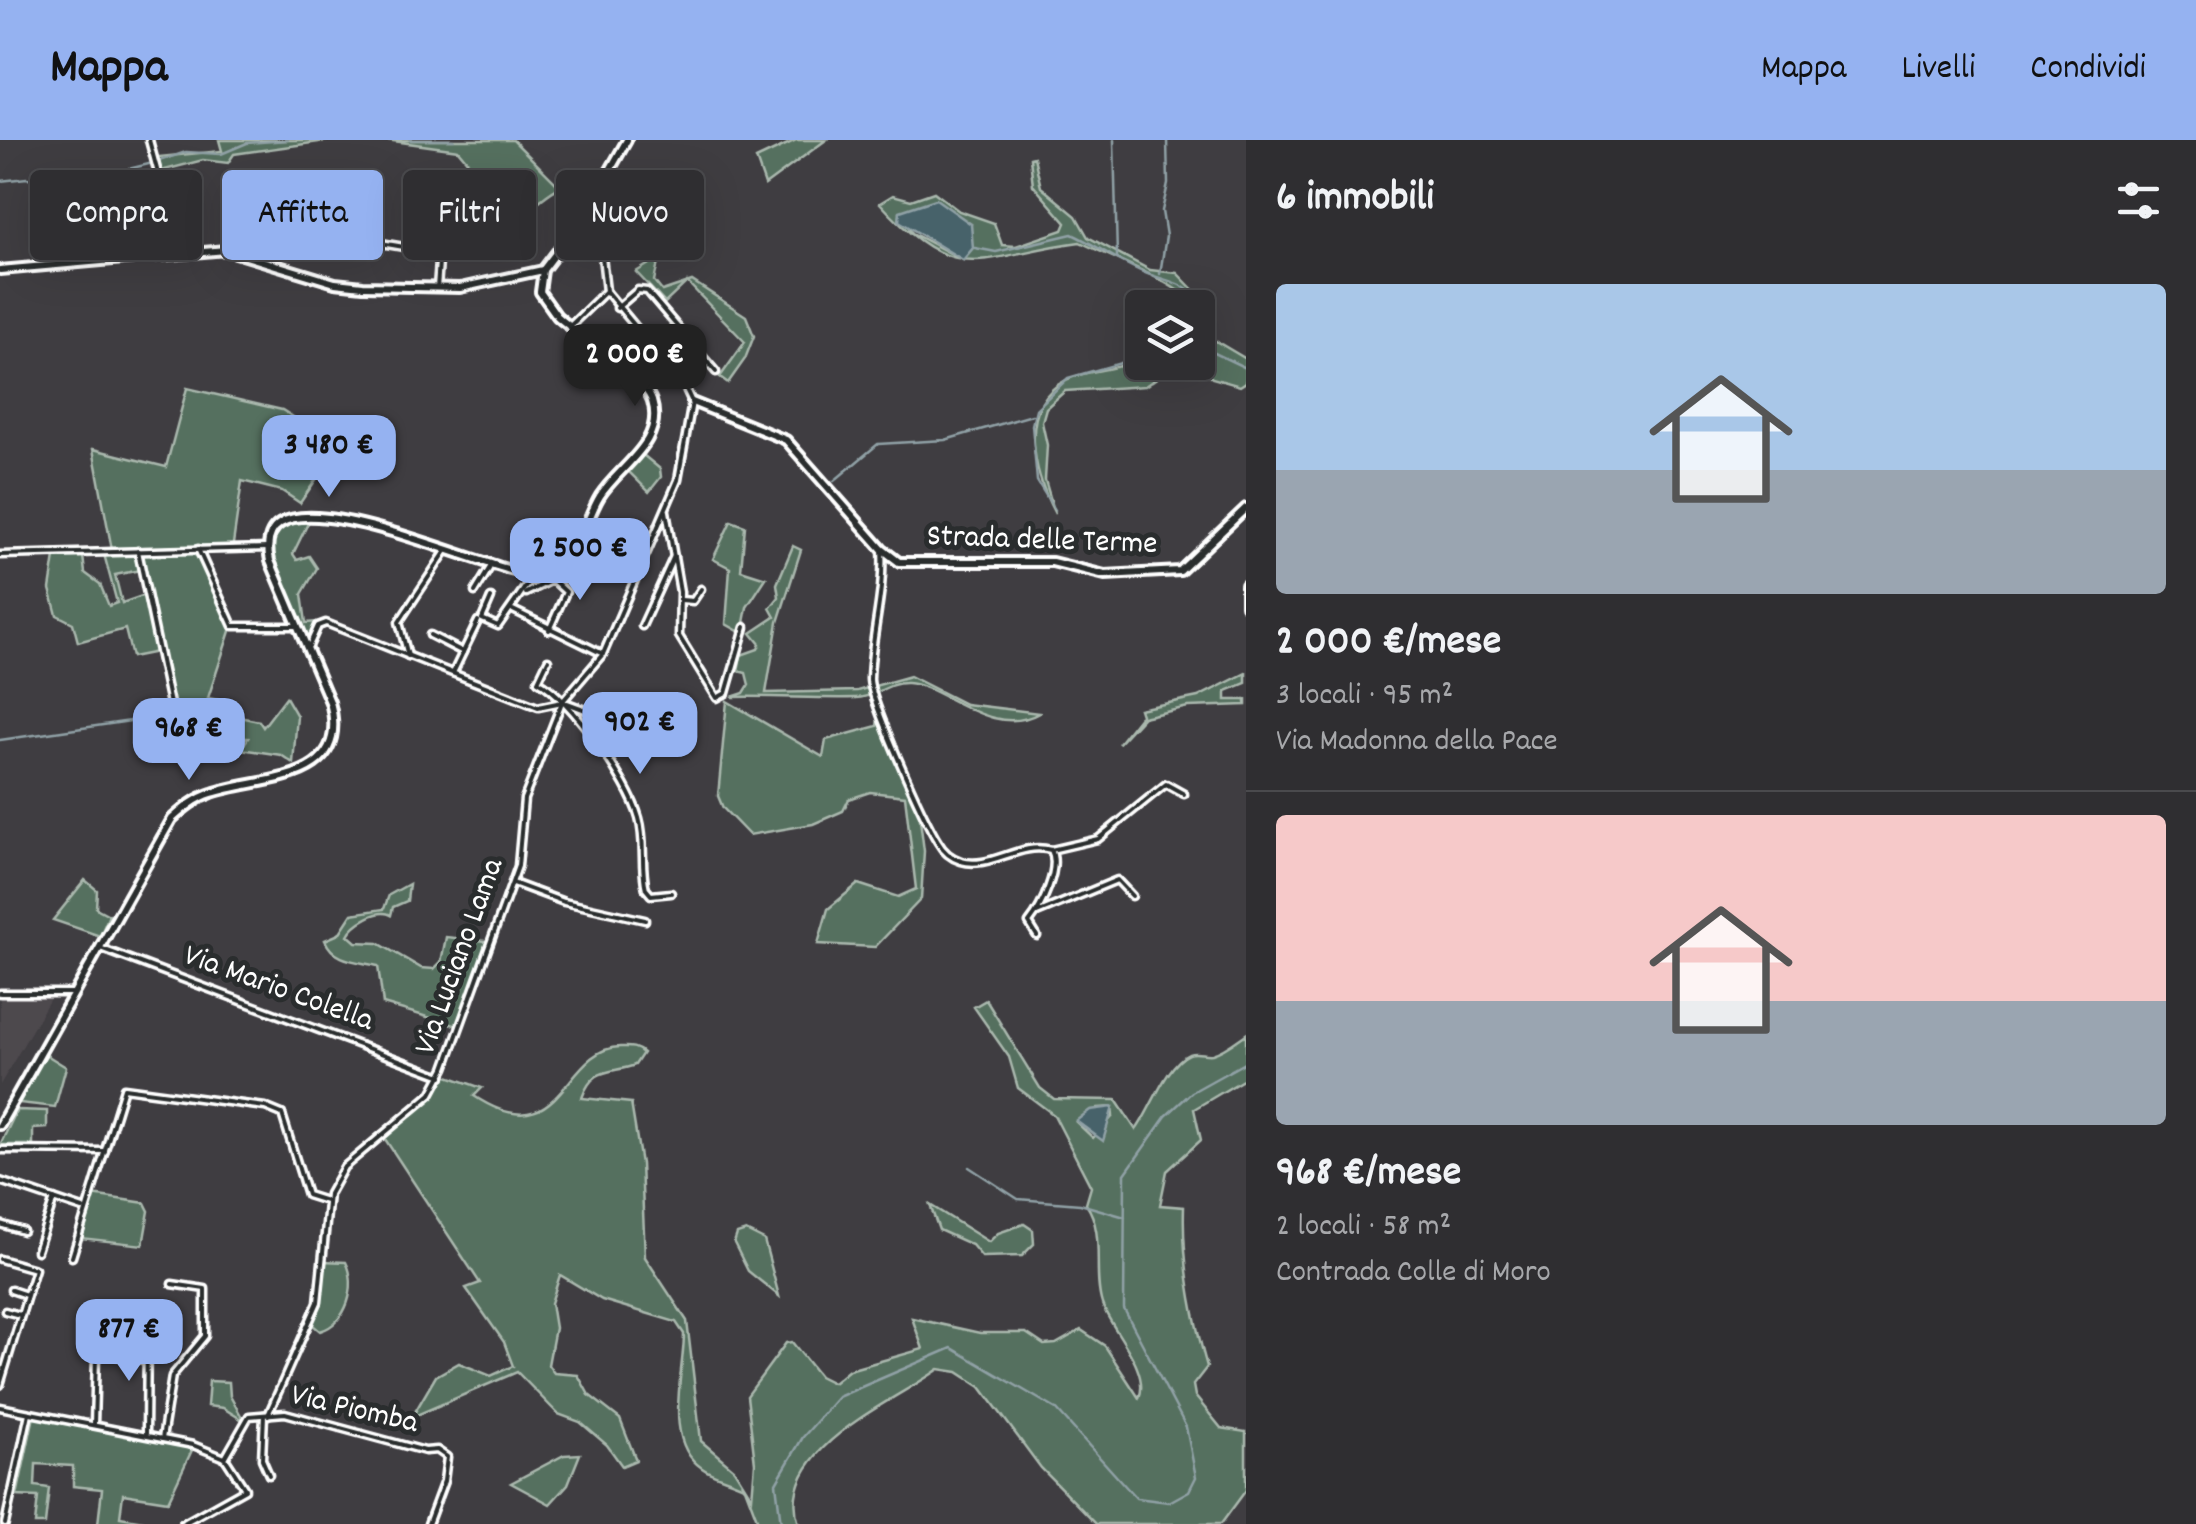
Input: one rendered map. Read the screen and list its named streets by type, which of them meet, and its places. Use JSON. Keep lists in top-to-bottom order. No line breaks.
{"streets":{"main road":["Strada delle Terme"],"street":["Via Luciano Lama","Via Mario Colella","Via Piomba"]},"crossings":[["Strada delle Terme","Via Luciano Lama"],["Via Luciano Lama","Via Mario Colella"],["Via Luciano Lama","Via Piomba"]],"page":{"header":"Mappa","nav":["Mappa","Livelli","Condividi"],"heading":"6 immobili","chip":["Compra","Affitta","Filtri","Nuovo"],"list":[{"name":"2 000 €/mese","note":"3 locali · 95 m² · Via Madonna della Pace"},{"name":"968 €/mese","note":"2 locali · 58 m² · Contrada Colle di Moro"}],"price":["2 000 €","3 480 €","2 500 €","902 €","968 €","877 €"]}}
